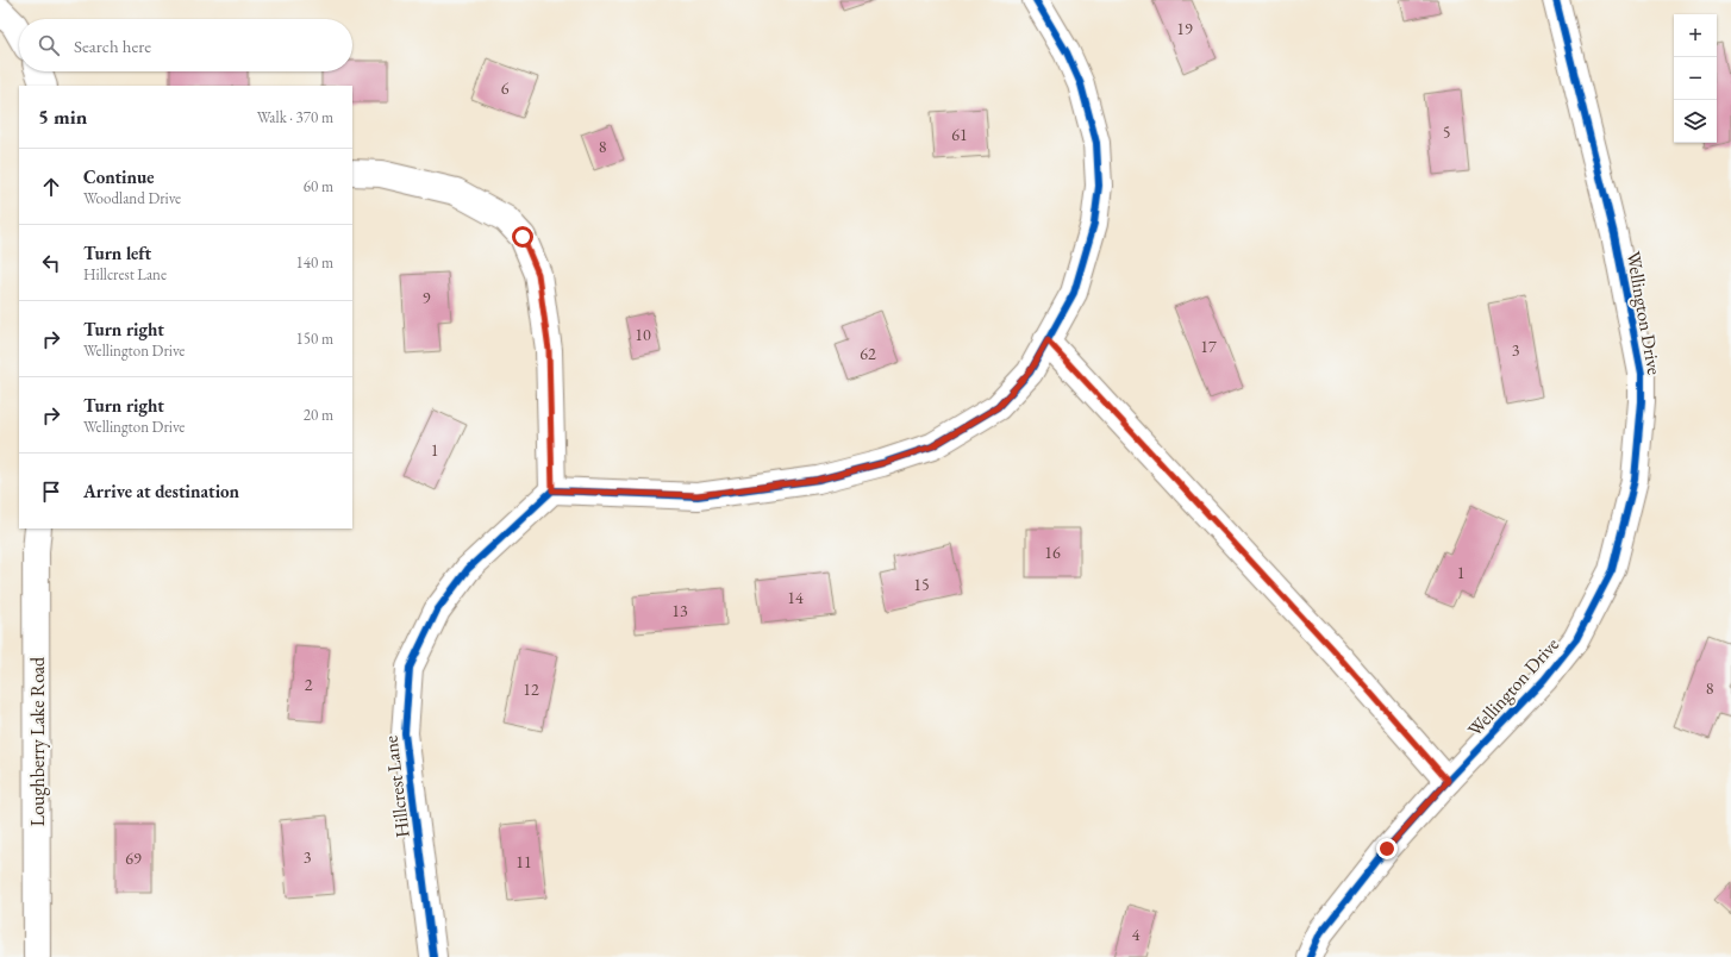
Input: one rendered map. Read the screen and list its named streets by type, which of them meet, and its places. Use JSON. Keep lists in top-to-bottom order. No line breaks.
{"streets":{"street":["Wellington Drive","Loughberry Lake Road","Hillcrest Lane"]},"house_numbers":["19","6","5","61","8","9","10","17","3","62","1","16","1","15","14","13","2","8","12","3","69","11","4"],"page":{"map_buttons":["+","−"],"search":"Search here","heading":["5 min","Walk · 370 m"],"list":[["Continue","Woodland Drive","60 m"],["Turn left","Hillcrest Lane","140 m"],["Turn right","Wellington Drive","150 m"],["Turn right","Wellington Drive","20 m"],"Arrive at destination"]}}
